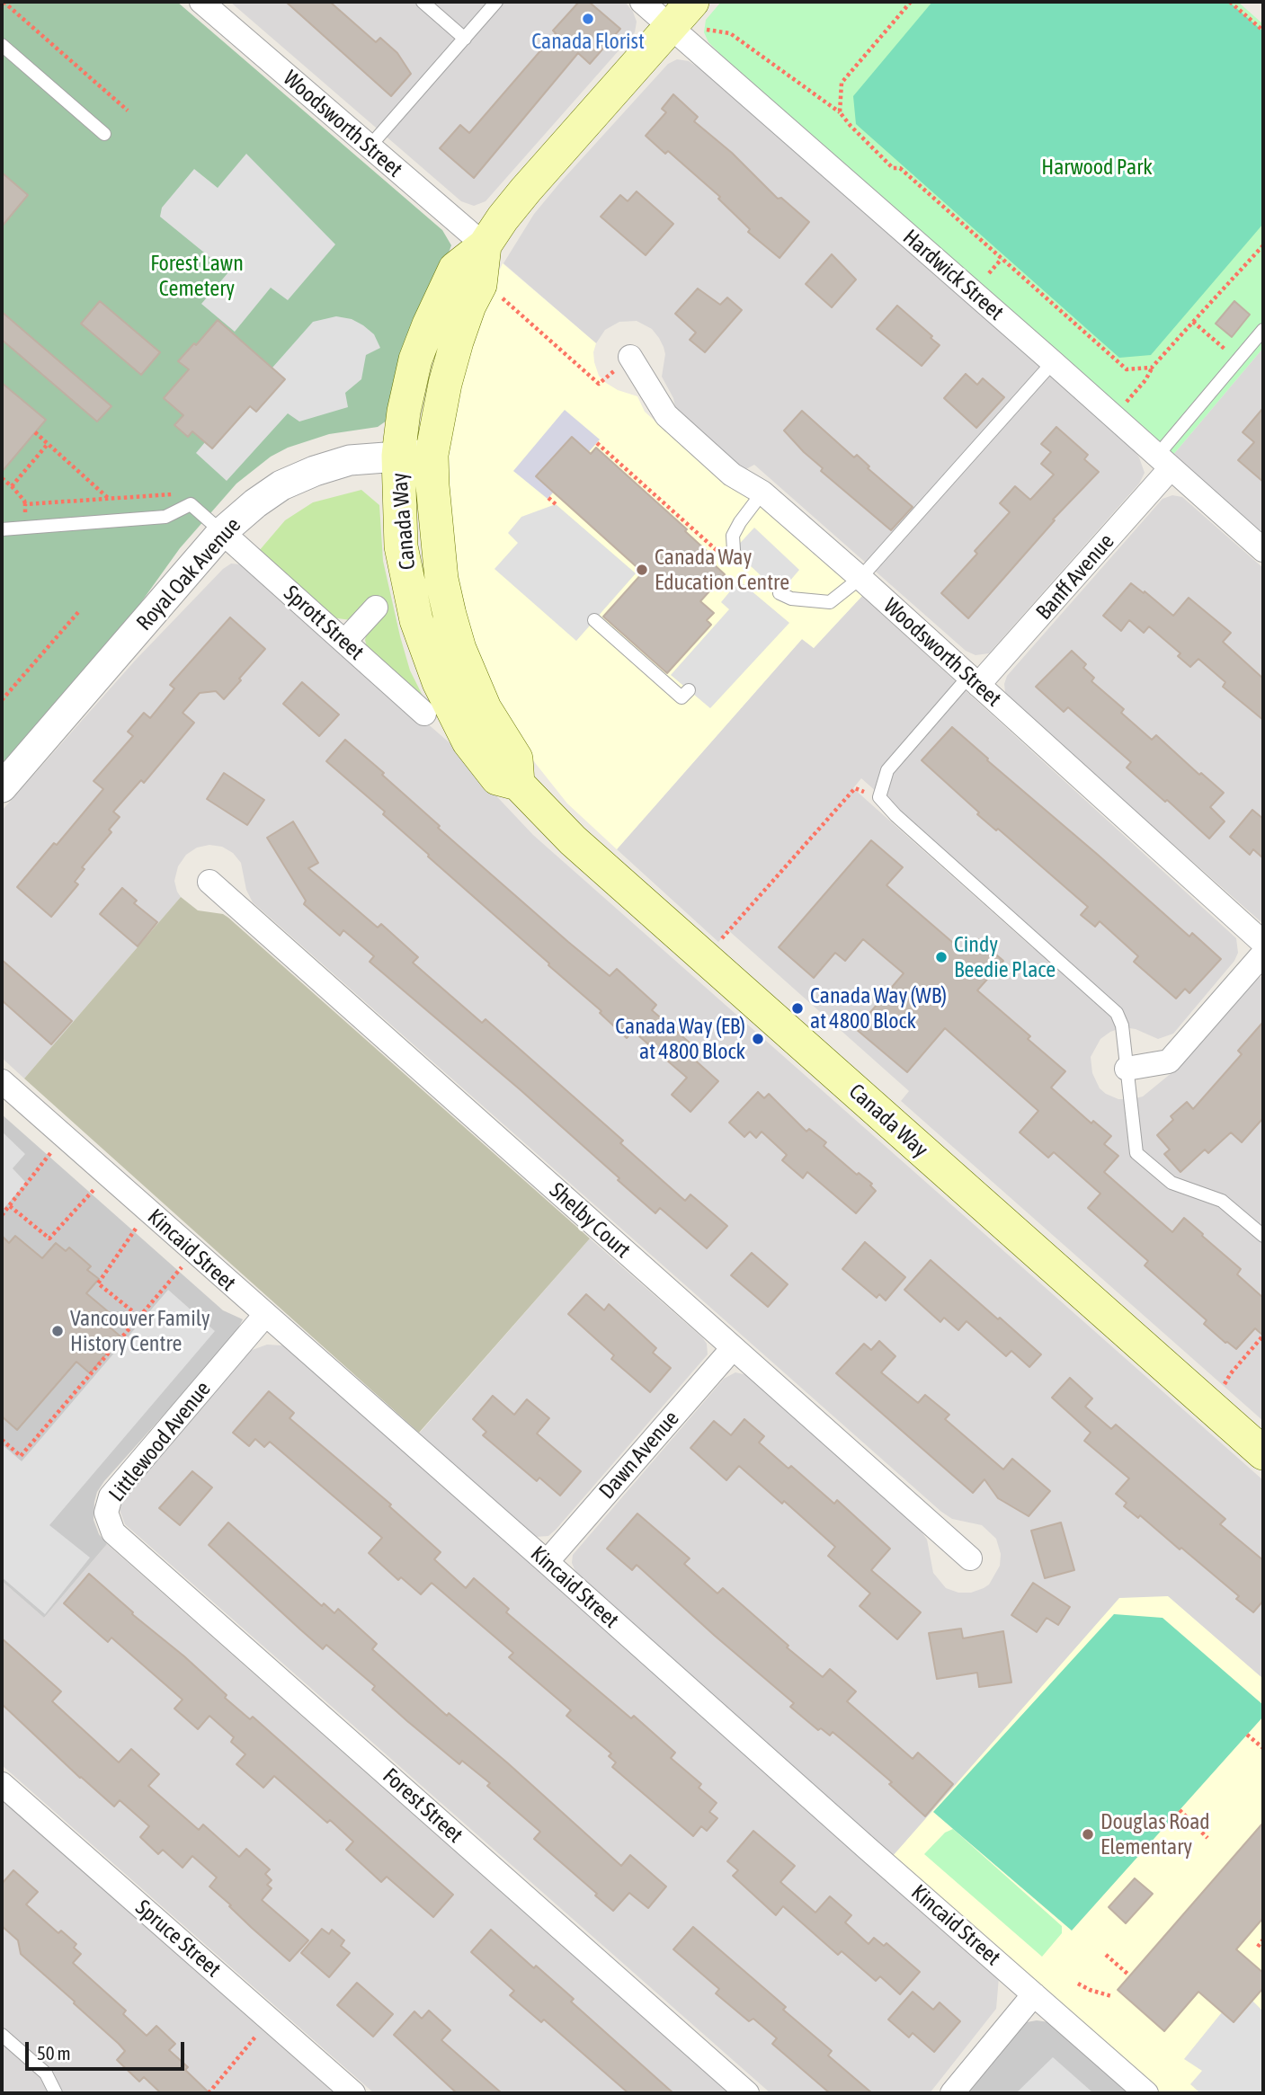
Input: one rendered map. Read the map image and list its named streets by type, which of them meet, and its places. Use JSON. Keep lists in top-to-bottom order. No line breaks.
{"streets":{"main road":["Canada Way"],"street":["Woodsworth Street","Hardwick Street","Royal Oak Avenue","Banff Avenue","Sprott Street","Shelby Court","Kincaid Street","Littlewood Avenue","Dawn Avenue","Forest Street","Spruce Street"]},"crossings":[["Woodsworth Street","Canada Way"],["Woodsworth Street","Banff Avenue"],["Hardwick Street","Canada Way"],["Hardwick Street","Banff Avenue"],["Canada Way","Royal Oak Avenue"],["Royal Oak Avenue","Sprott Street"],["Shelby Court","Dawn Avenue"],["Kincaid Street","Littlewood Avenue"],["Kincaid Street","Dawn Avenue"],["Littlewood Avenue","Forest Street"]],"parks":["Harwood Park","Forest Lawn Cemetery"],"places":["Canada Florist","Canada Way Education Centre","Cindy Beedie Place","Canada Way (WB) at 4800 Block","Canada Way (EB) at 4800 Block","Vancouver Family History Centre","Douglas Road Elementary"],"scale_bar":"50 m"}
